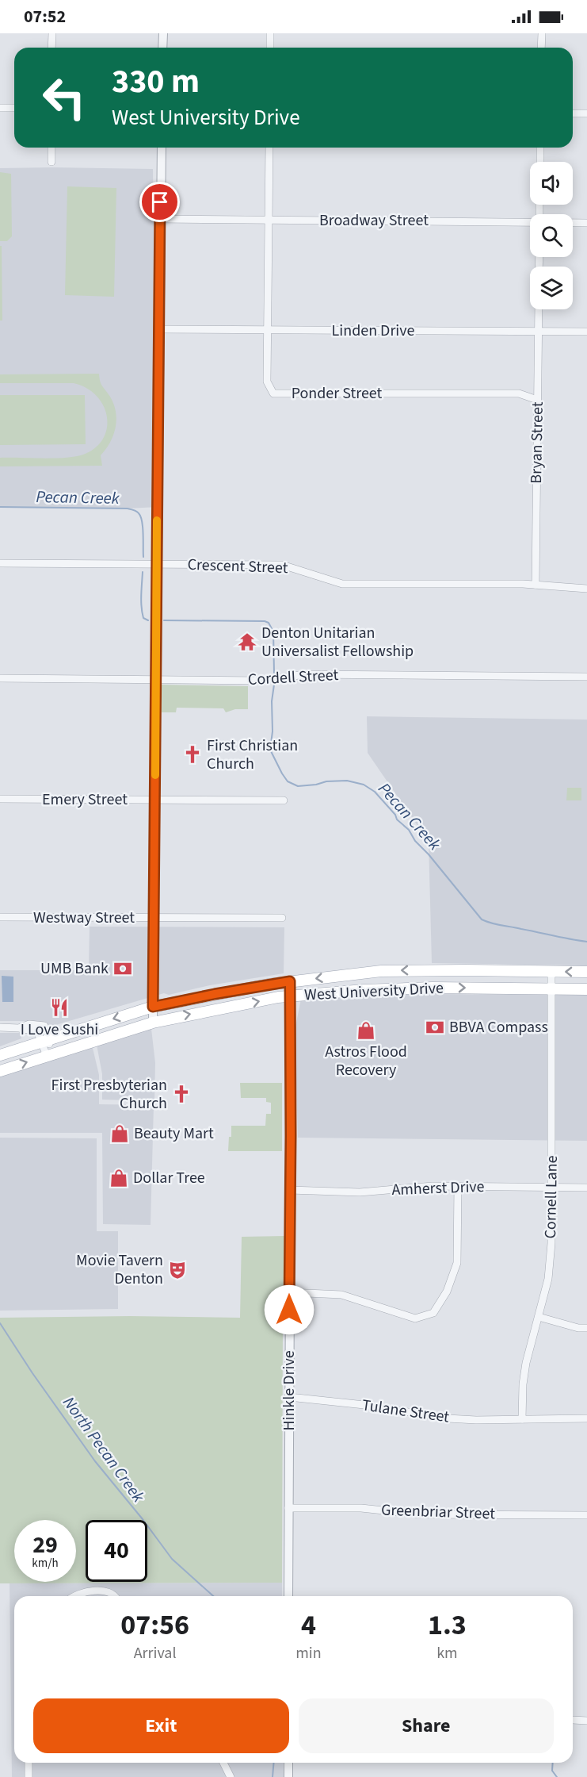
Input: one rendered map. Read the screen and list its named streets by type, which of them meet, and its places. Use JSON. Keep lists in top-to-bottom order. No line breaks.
{"streets":{"main road":["West University Drive"],"street":["Broadway Street","Linden Drive","Ponder Street","Bryan Street","Crescent Street","Cordell Street","Emery Street","Westway Street","Amherst Drive","Cornell Lane","Hinkle Drive","Tulane Street","Greenbriar Street"]},"crossings":[["Broadway Street","Ponder Street"],["Linden Drive","Ponder Street"],["Linden Drive","Bryan Street"],["Ponder Street","Bryan Street"],["Bryan Street","Crescent Street"],["West University Drive","Cornell Lane"],["West University Drive","Hinkle Drive"],["Amherst Drive","Cornell Lane"],["Amherst Drive","Hinkle Drive"],["Cornell Lane","Tulane Street"],["Hinkle Drive","Tulane Street"],["Hinkle Drive","Greenbriar Street"]],"water":["Pecan Creek","North Pecan Creek"],"places":{"temple":["Denton Unitarian Universalist Fellowship"],"church":["First Christian Church","First Presbyterian Church"],"bank":["UMB Bank","BBVA Compass"],"restaurant":["I Love Sushi"],"shop":["Astros Flood Recovery","Beauty Mart","Dollar Tree"],"theatre":["Movie Tavern Denton"]},"page":{"status":"07:52","turn":["330 m","West University Drive"],"speed":"29 km/h","limit":"40","eta":["07:56","Arrival","4","min","1.3","km"],"buttons":["Exit","Share"]}}
